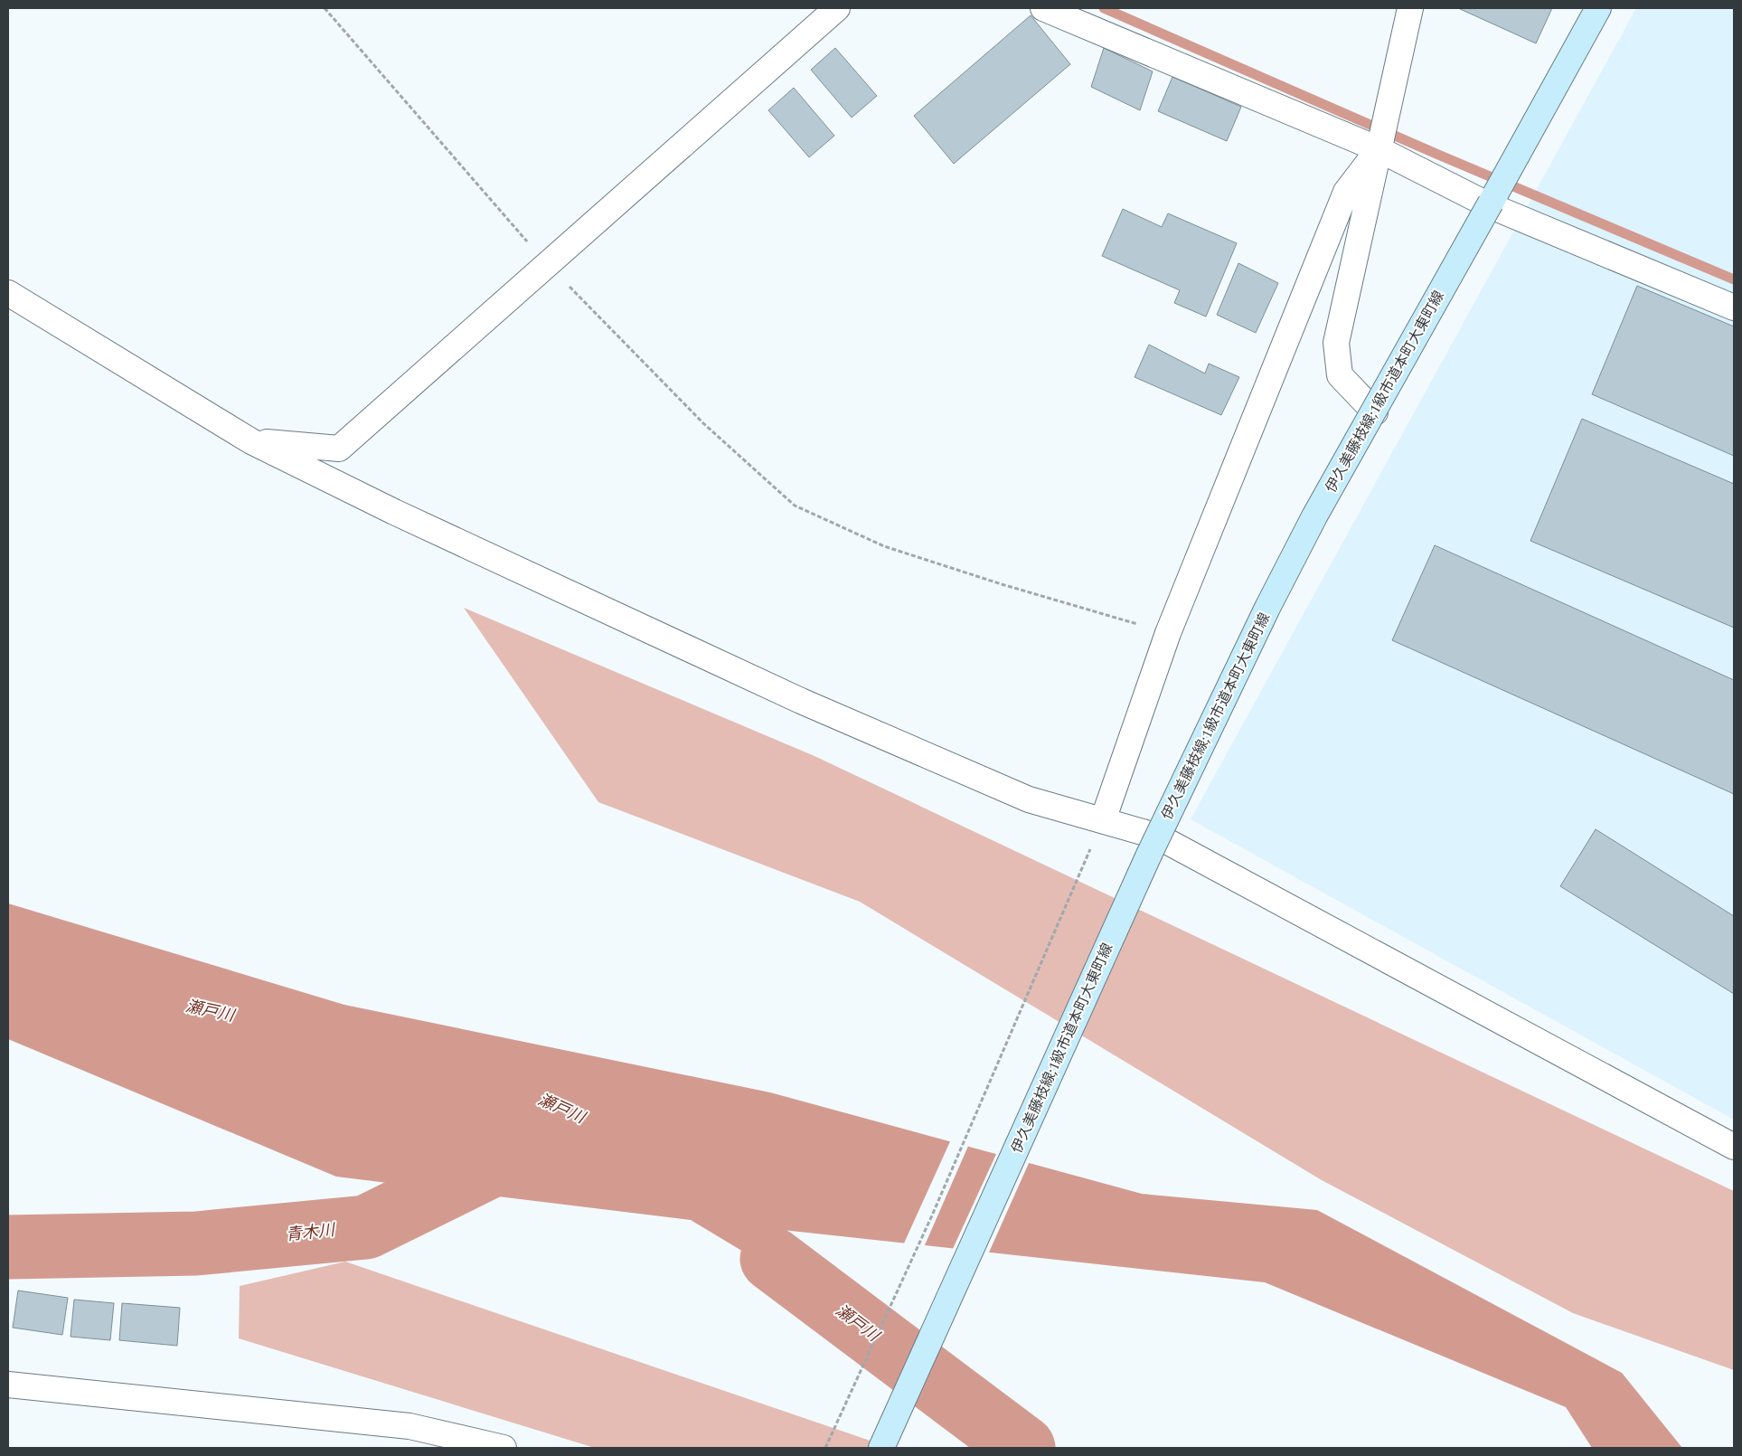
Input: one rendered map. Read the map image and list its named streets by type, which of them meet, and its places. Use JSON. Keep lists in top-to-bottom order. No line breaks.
{"streets":{"main road":["伊久美藤枝線;1級市道本町大東町線"]},"water":["瀬戸川","青木川"]}
